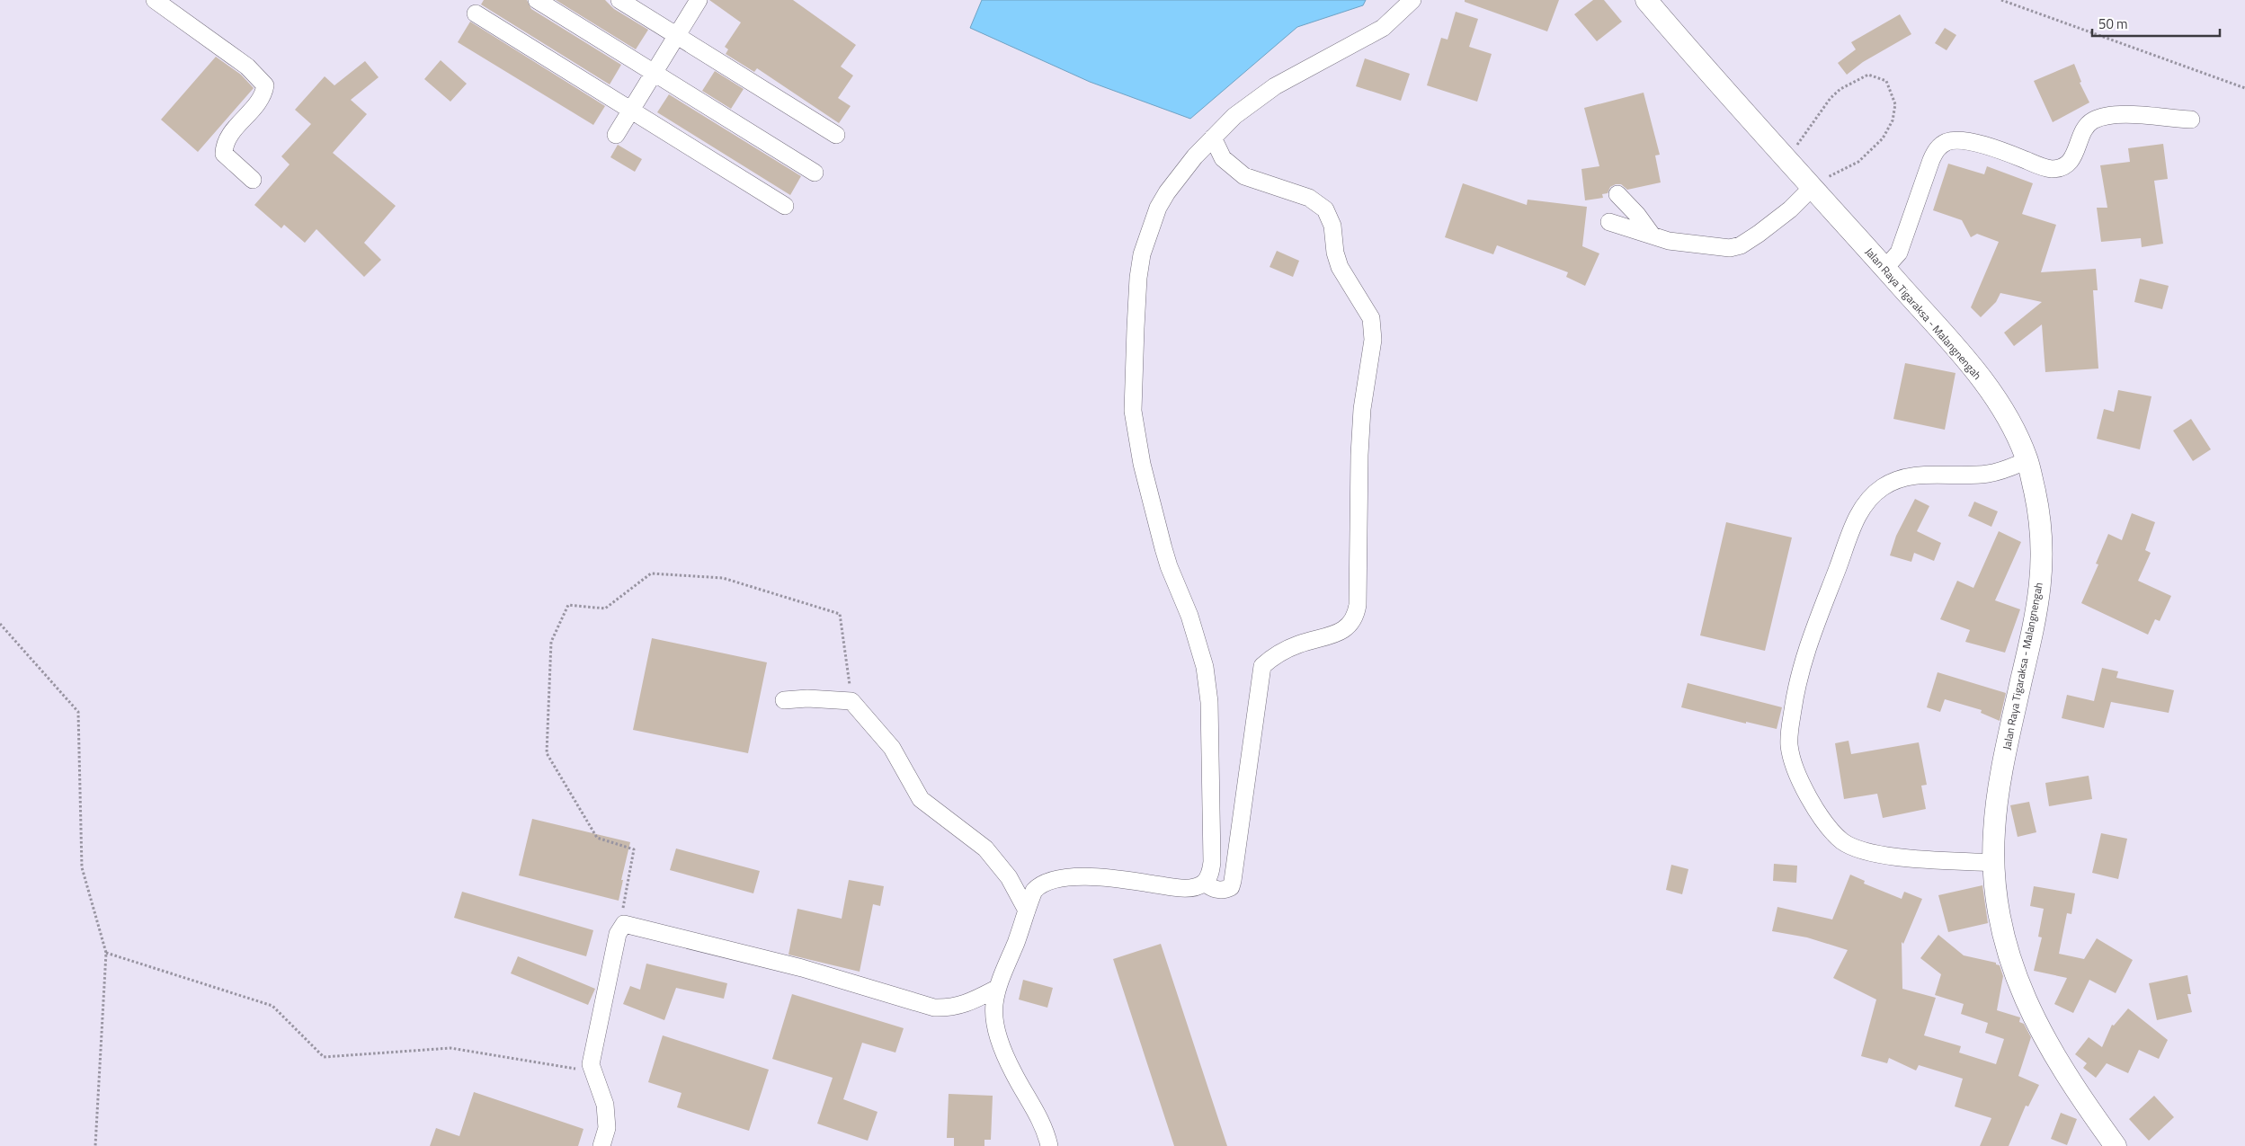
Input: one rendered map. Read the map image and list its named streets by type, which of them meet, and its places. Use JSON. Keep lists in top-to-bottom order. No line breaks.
{"streets":{"main road":["Jalan Raya Tigaraksa - Malangnengah"]},"scale_bar":"50 m"}
